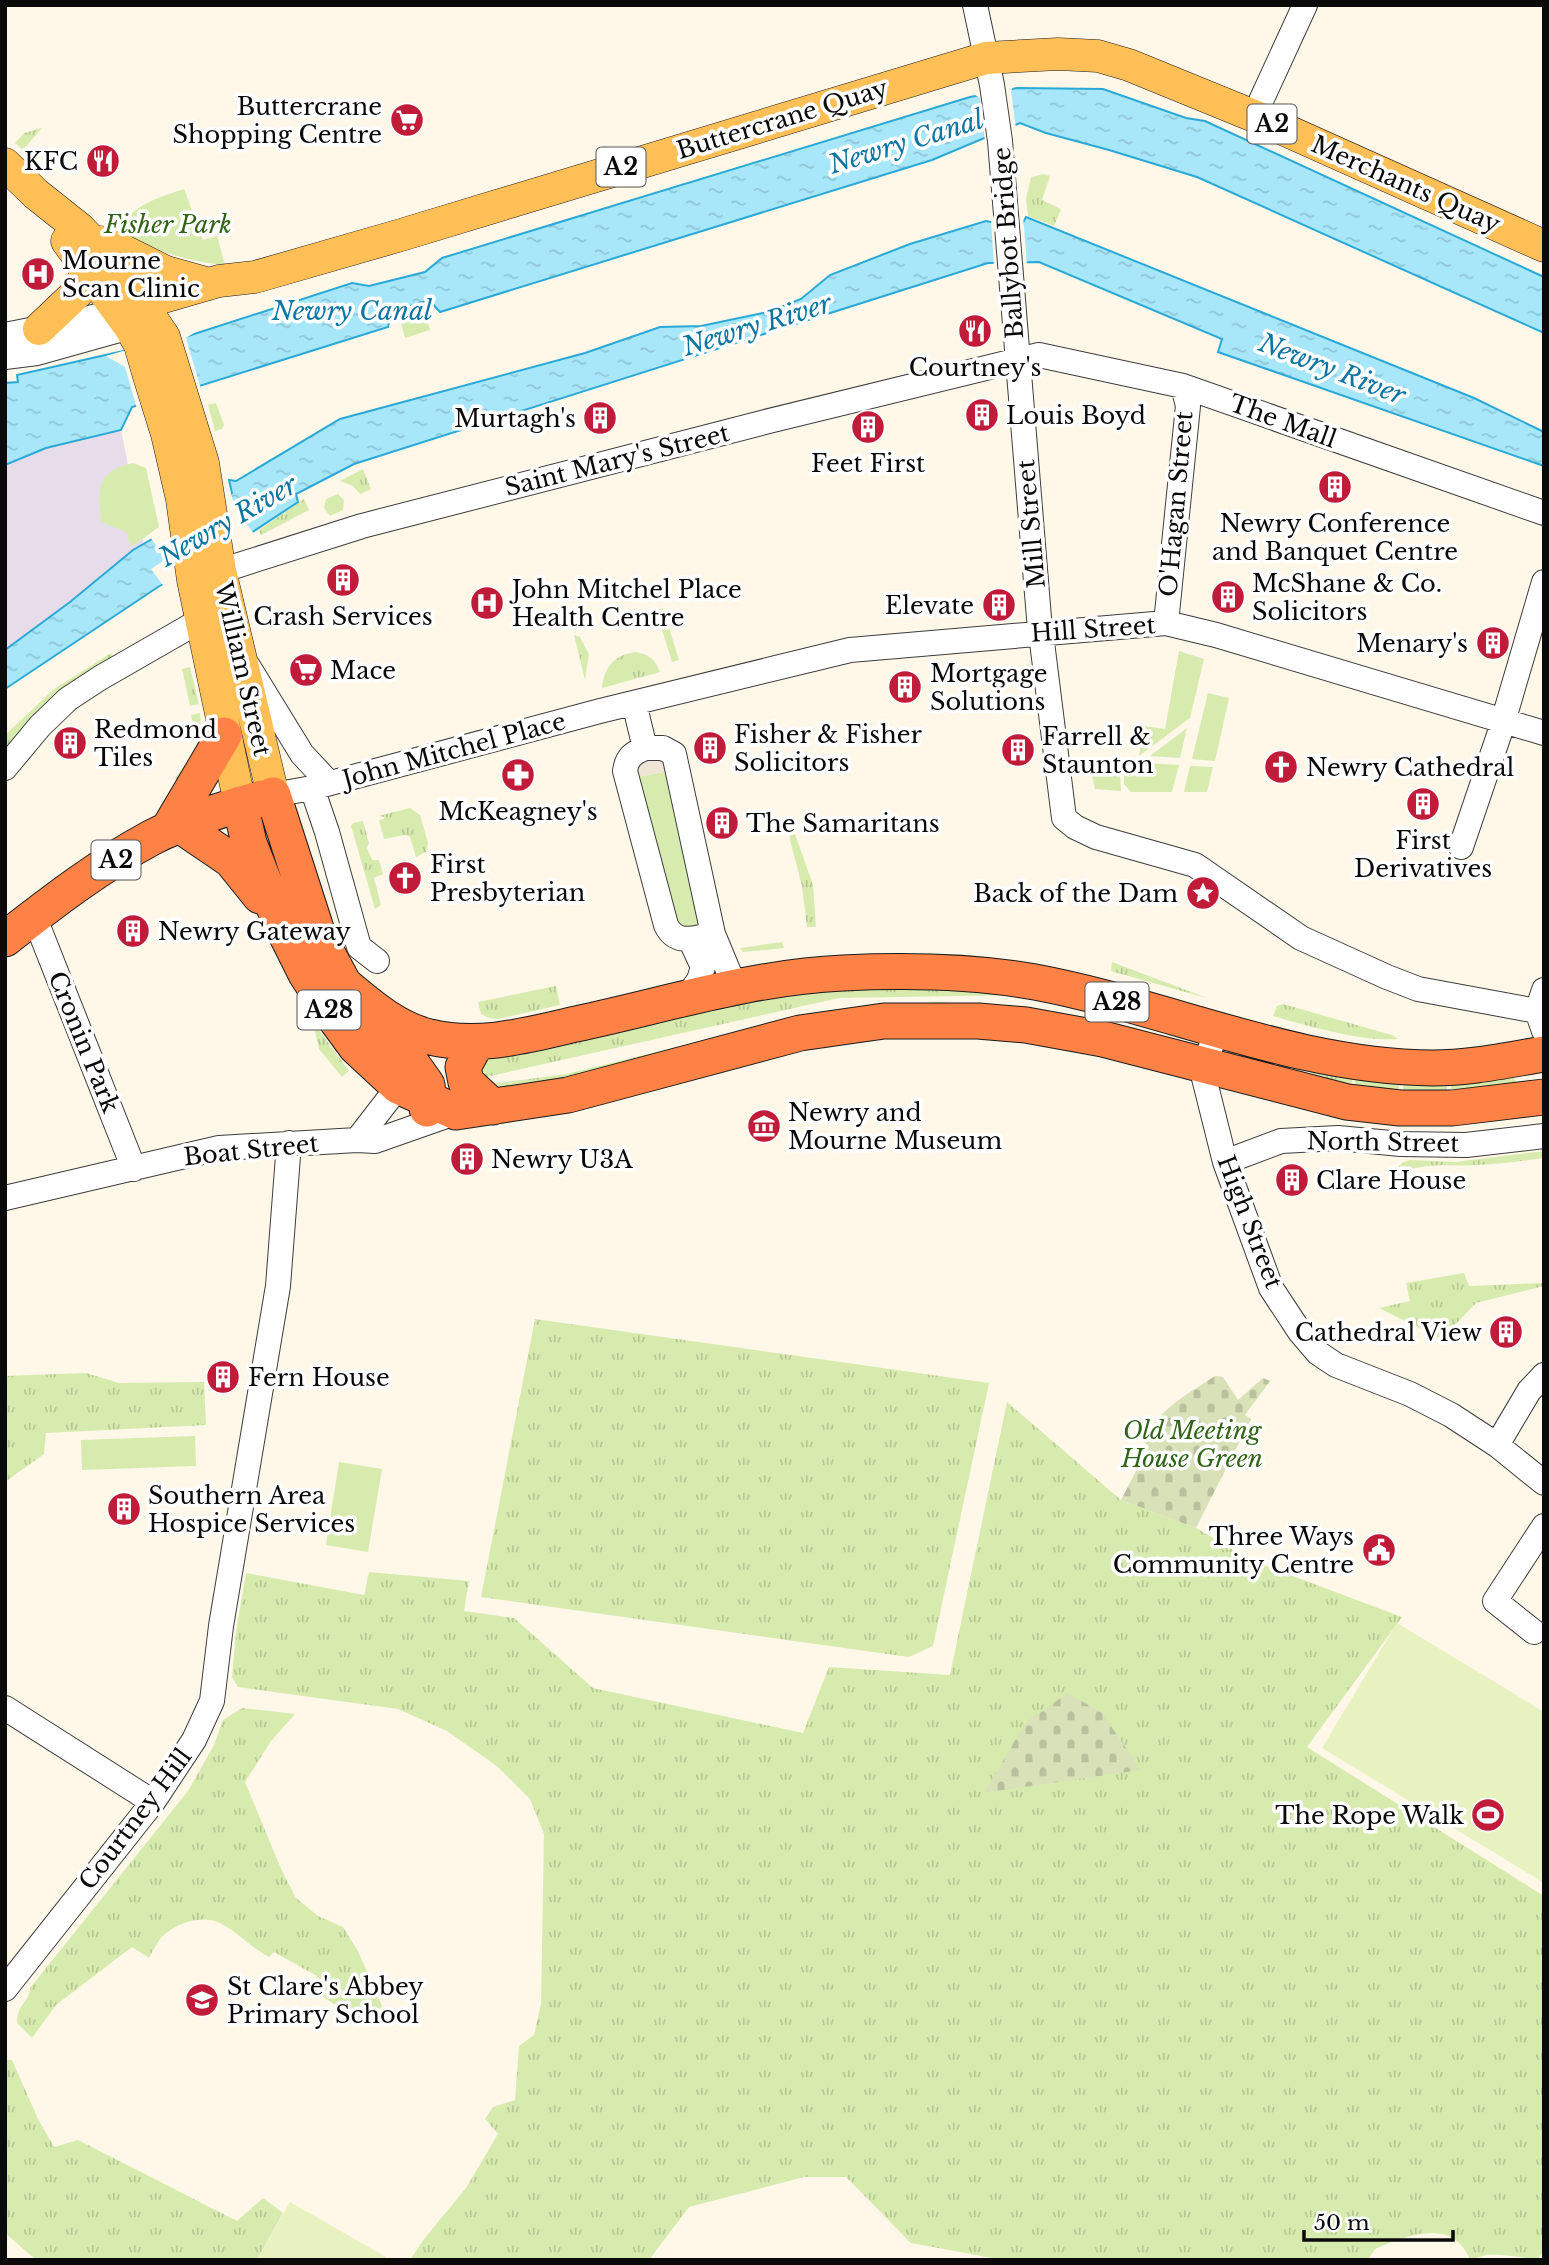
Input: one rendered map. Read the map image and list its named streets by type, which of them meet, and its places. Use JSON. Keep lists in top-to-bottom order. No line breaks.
{"streets":{"highway":["A2","A28"],"main road":["Buttercrane Quay","Merchants Quay","William Street"],"street":["Ballybot Bridge","The Mall","Saint Mary's Street","O'Hagan Street","Mill Street","Hill Street","John Mitchel Place","Cronin Park","North Street","Boat Street","High Street","Courtney Hill"]},"crossings":[["Buttercrane Quay","Merchants Quay"],["Buttercrane Quay","Ballybot Bridge"],["Buttercrane Quay","William Street"],["A2","William Street"],["A2","John Mitchel Place"],["A2","A28"],["A2","Cronin Park"],["Merchants Quay","Ballybot Bridge"],["Ballybot Bridge","The Mall"],["Ballybot Bridge","Saint Mary's Street"],["Ballybot Bridge","Mill Street"],["The Mall","Saint Mary's Street"],["The Mall","O'Hagan Street"],["The Mall","Mill Street"],["Saint Mary's Street","Mill Street"],["Saint Mary's Street","William Street"],["O'Hagan Street","Hill Street"],["Mill Street","Hill Street"],["Hill Street","John Mitchel Place"],["William Street","John Mitchel Place"],["William Street","A28"],["John Mitchel Place","A28"],["A28","Boat Street"],["A28","High Street"],["Cronin Park","Boat Street"],["North Street","High Street"],["Boat Street","Courtney Hill"]],"water":["Newry Canal","Newry River"],"parks":["Fisher Park","Old Meeting House Green"],"places":{"supermarket":["Buttercrane Shopping Centre","Mace"],"restaurant":["KFC","Courtney's"],"hospital":["Mourne Scan Clinic","John Mitchel Place Health Centre"],"building":["Louis Boyd","Murtagh's","Feet First","Newry Conference and Banquet Centre","Crash Services","McShane & Co. Solicitors","Elevate","Menary's","Mortgage Solutions","Redmond Tiles","Fisher & Fisher Solicitors","Farrell & Staunton","First Derivatives","The Samaritans","Newry Gateway","Newry U3A","Clare House","Cathedral View","Fern House","Southern Area Hospice Services"],"church":["Newry Cathedral","First Presbyterian"],"pharmacy":["McKeagney's"],"place":["Back of the Dam"],"museum":["Newry and Mourne Museum"],"public building":["Three Ways Community Centre"],"sports":["The Rope Walk"],"school or university":["St Clare's Abbey Primary School"]},"scale_bar":"50 m"}
